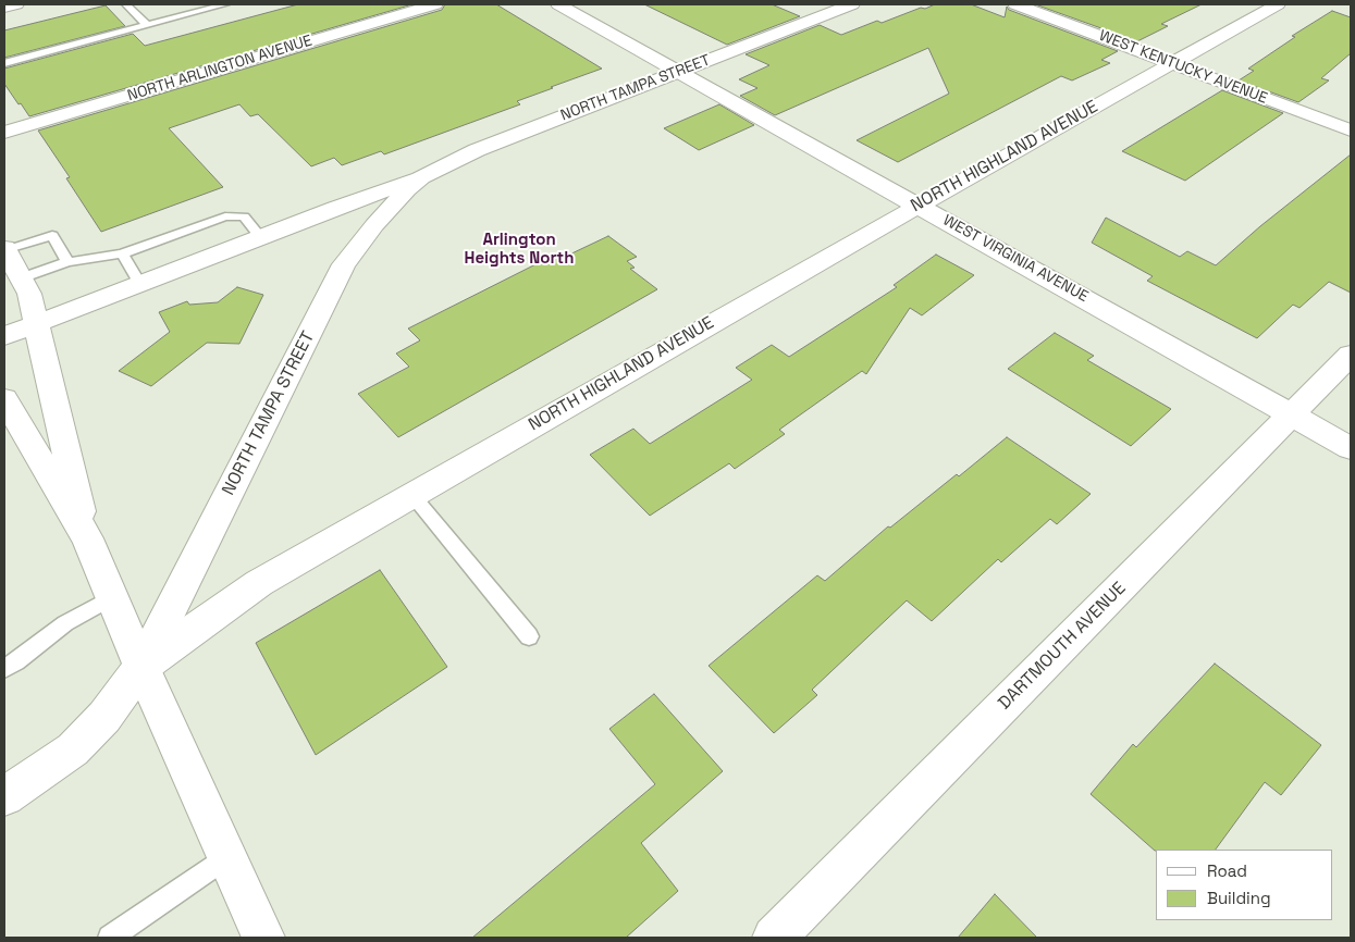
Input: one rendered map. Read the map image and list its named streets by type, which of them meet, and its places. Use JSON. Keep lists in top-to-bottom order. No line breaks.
{"streets":{"street":["WEST KENTUCKY AVENUE","NORTH ARLINGTON AVENUE","NORTH TAMPA STREET","NORTH HIGHLAND AVENUE","WEST VIRGINIA AVENUE","DARTMOUTH AVENUE"]},"crossings":[["WEST KENTUCKY AVENUE","NORTH HIGHLAND AVENUE"],["NORTH TAMPA STREET","NORTH HIGHLAND AVENUE"],["NORTH TAMPA STREET","WEST VIRGINIA AVENUE"],["NORTH HIGHLAND AVENUE","WEST VIRGINIA AVENUE"],["WEST VIRGINIA AVENUE","DARTMOUTH AVENUE"]],"districts":["Arlington Heights North"],"legend":["Road","Building"]}
